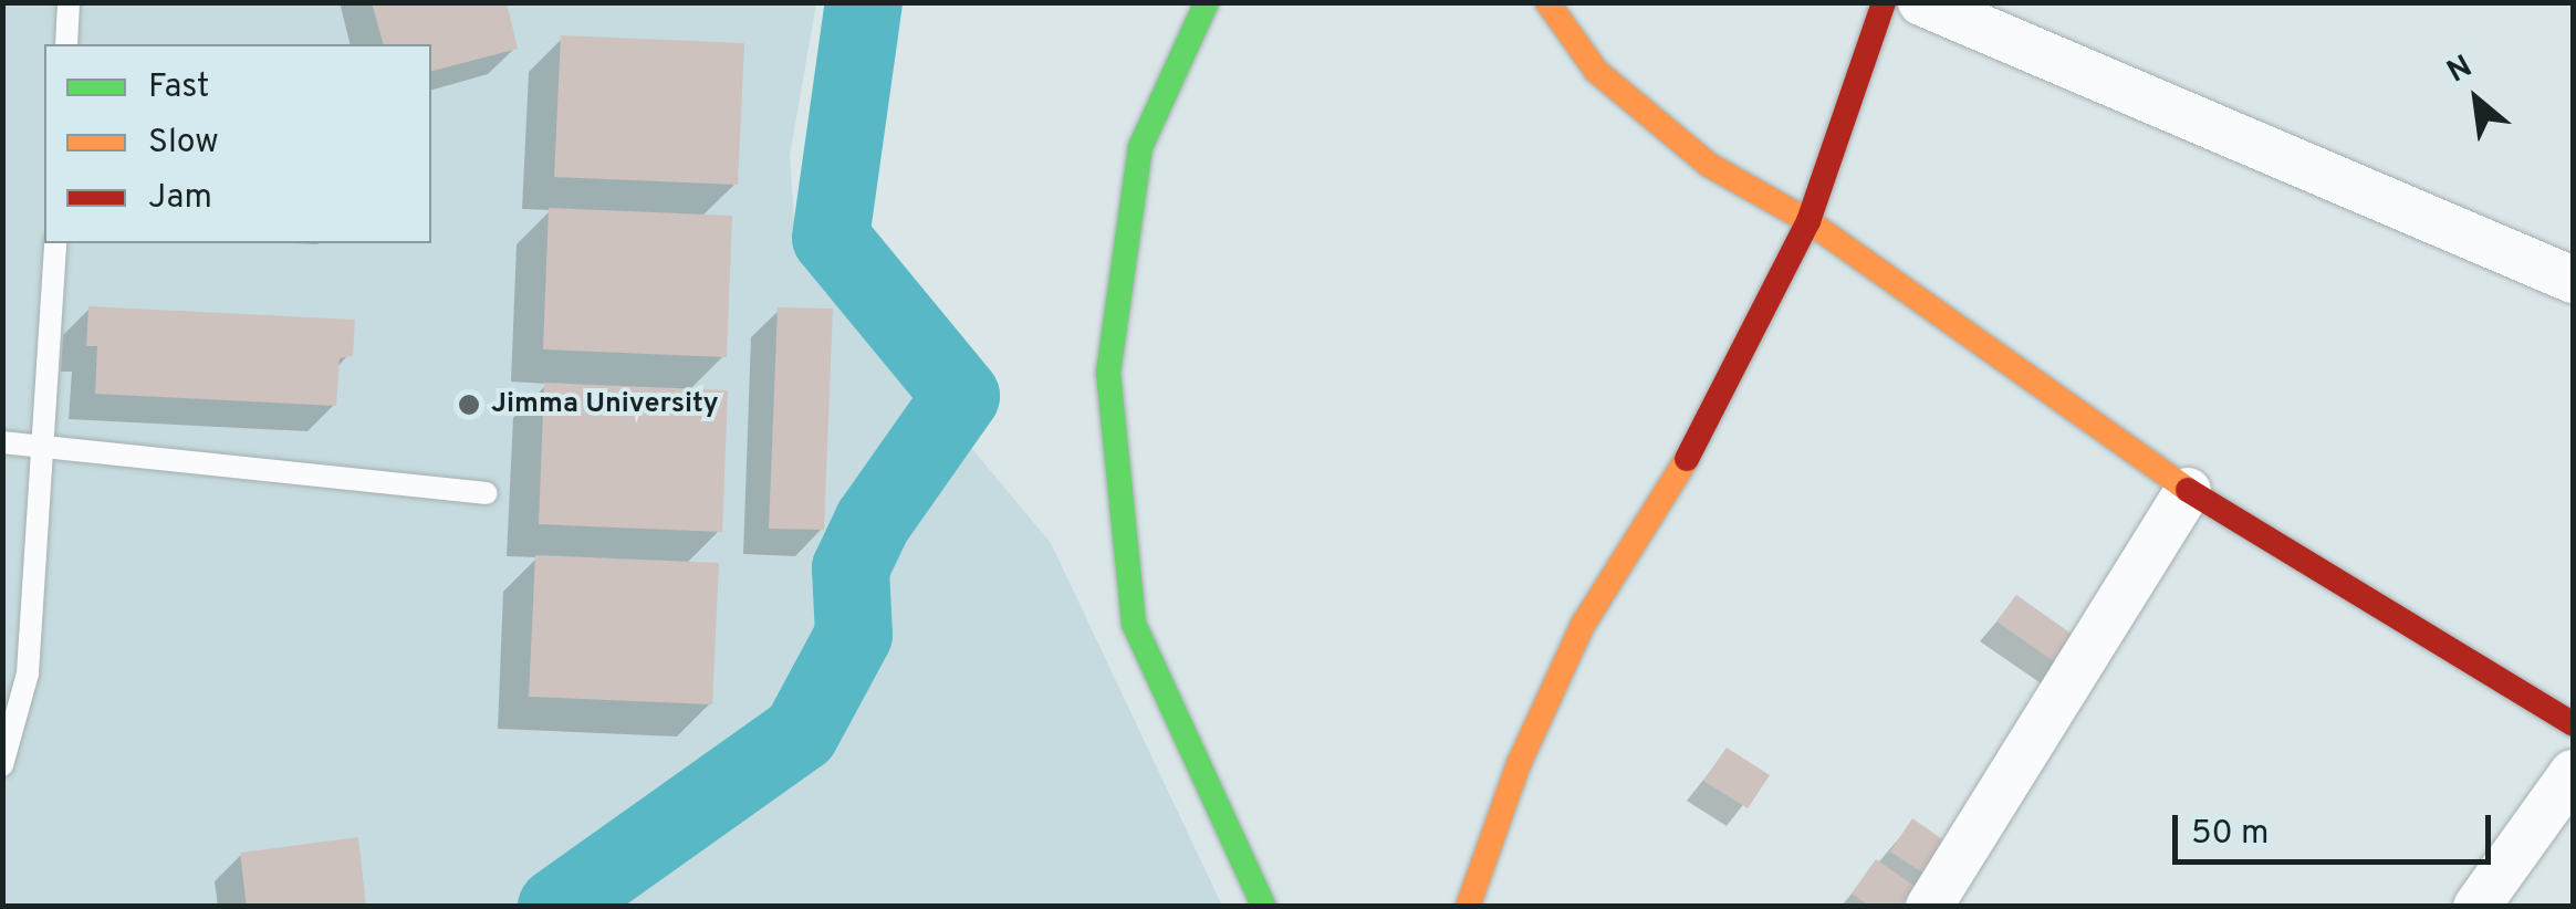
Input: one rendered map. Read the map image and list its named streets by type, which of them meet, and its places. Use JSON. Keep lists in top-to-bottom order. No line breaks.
{"places":["Jimma University"],"legend":["Fast","Slow","Jam"],"scale_bar":"50 m","north":"top left"}
